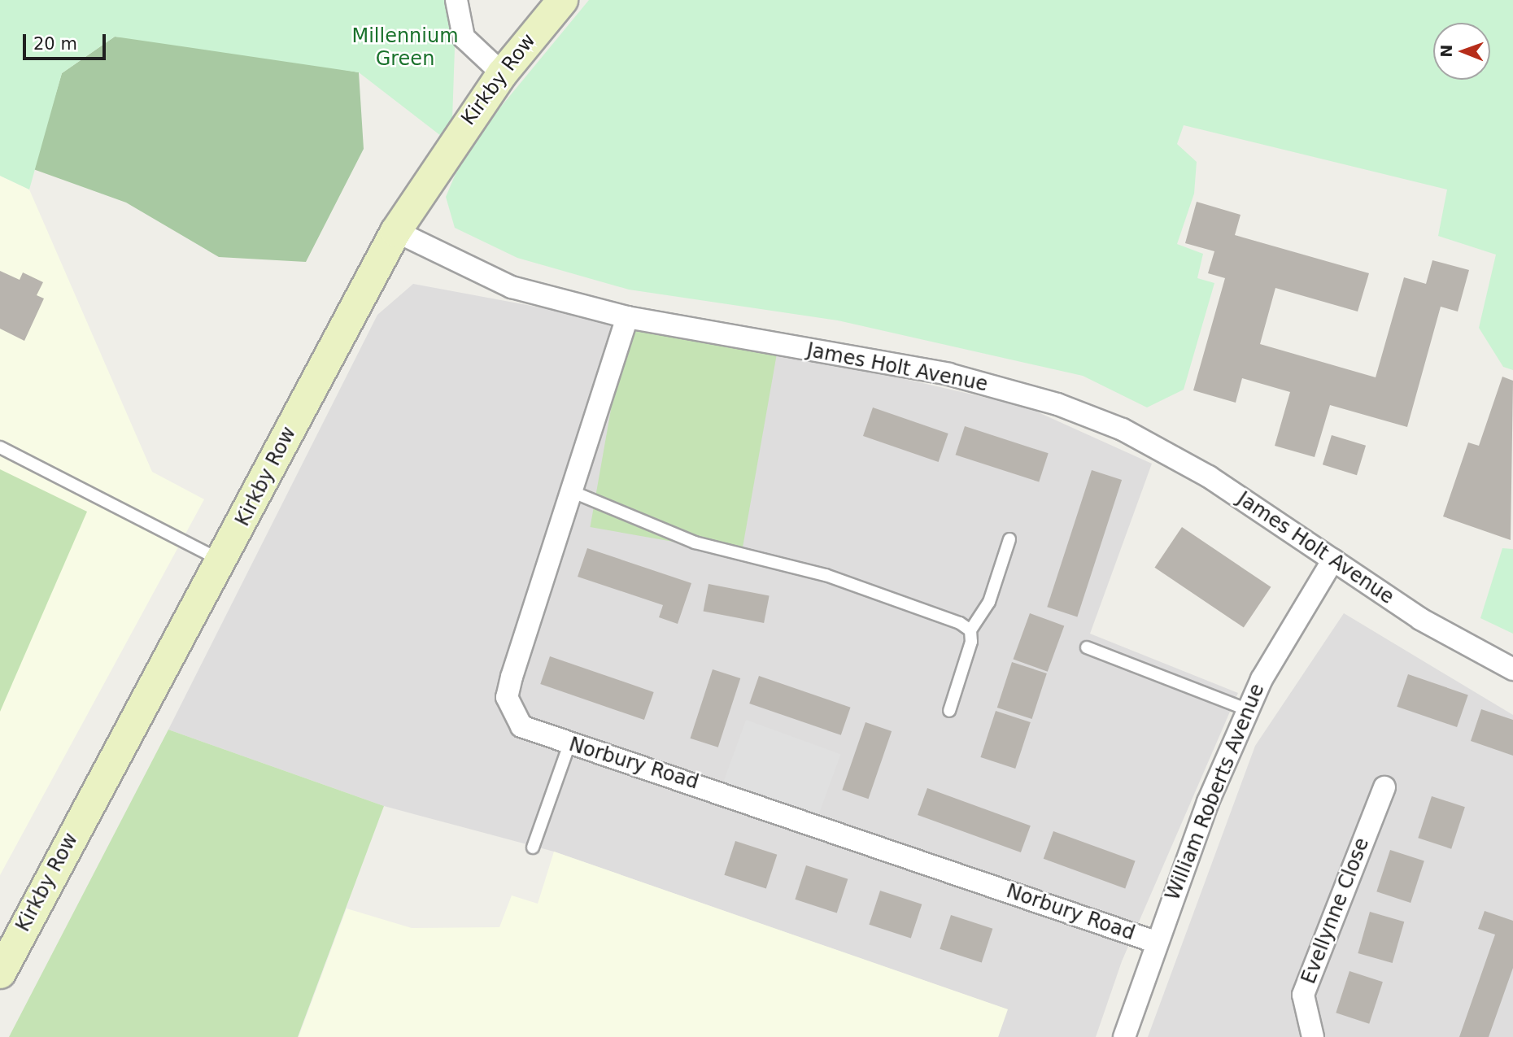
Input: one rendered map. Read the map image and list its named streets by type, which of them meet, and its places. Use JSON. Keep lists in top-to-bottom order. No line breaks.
{"streets":{"street":["Kirkby Row","James Holt Avenue","Norbury Road","William Roberts Avenue","Evellynne Close"]},"crossings":[["Kirkby Row","James Holt Avenue"],["James Holt Avenue","Norbury Road"],["James Holt Avenue","William Roberts Avenue"],["Norbury Road","William Roberts Avenue"]],"parks":["Millennium Green"],"scale_bar":"20 m","north":"left"}
